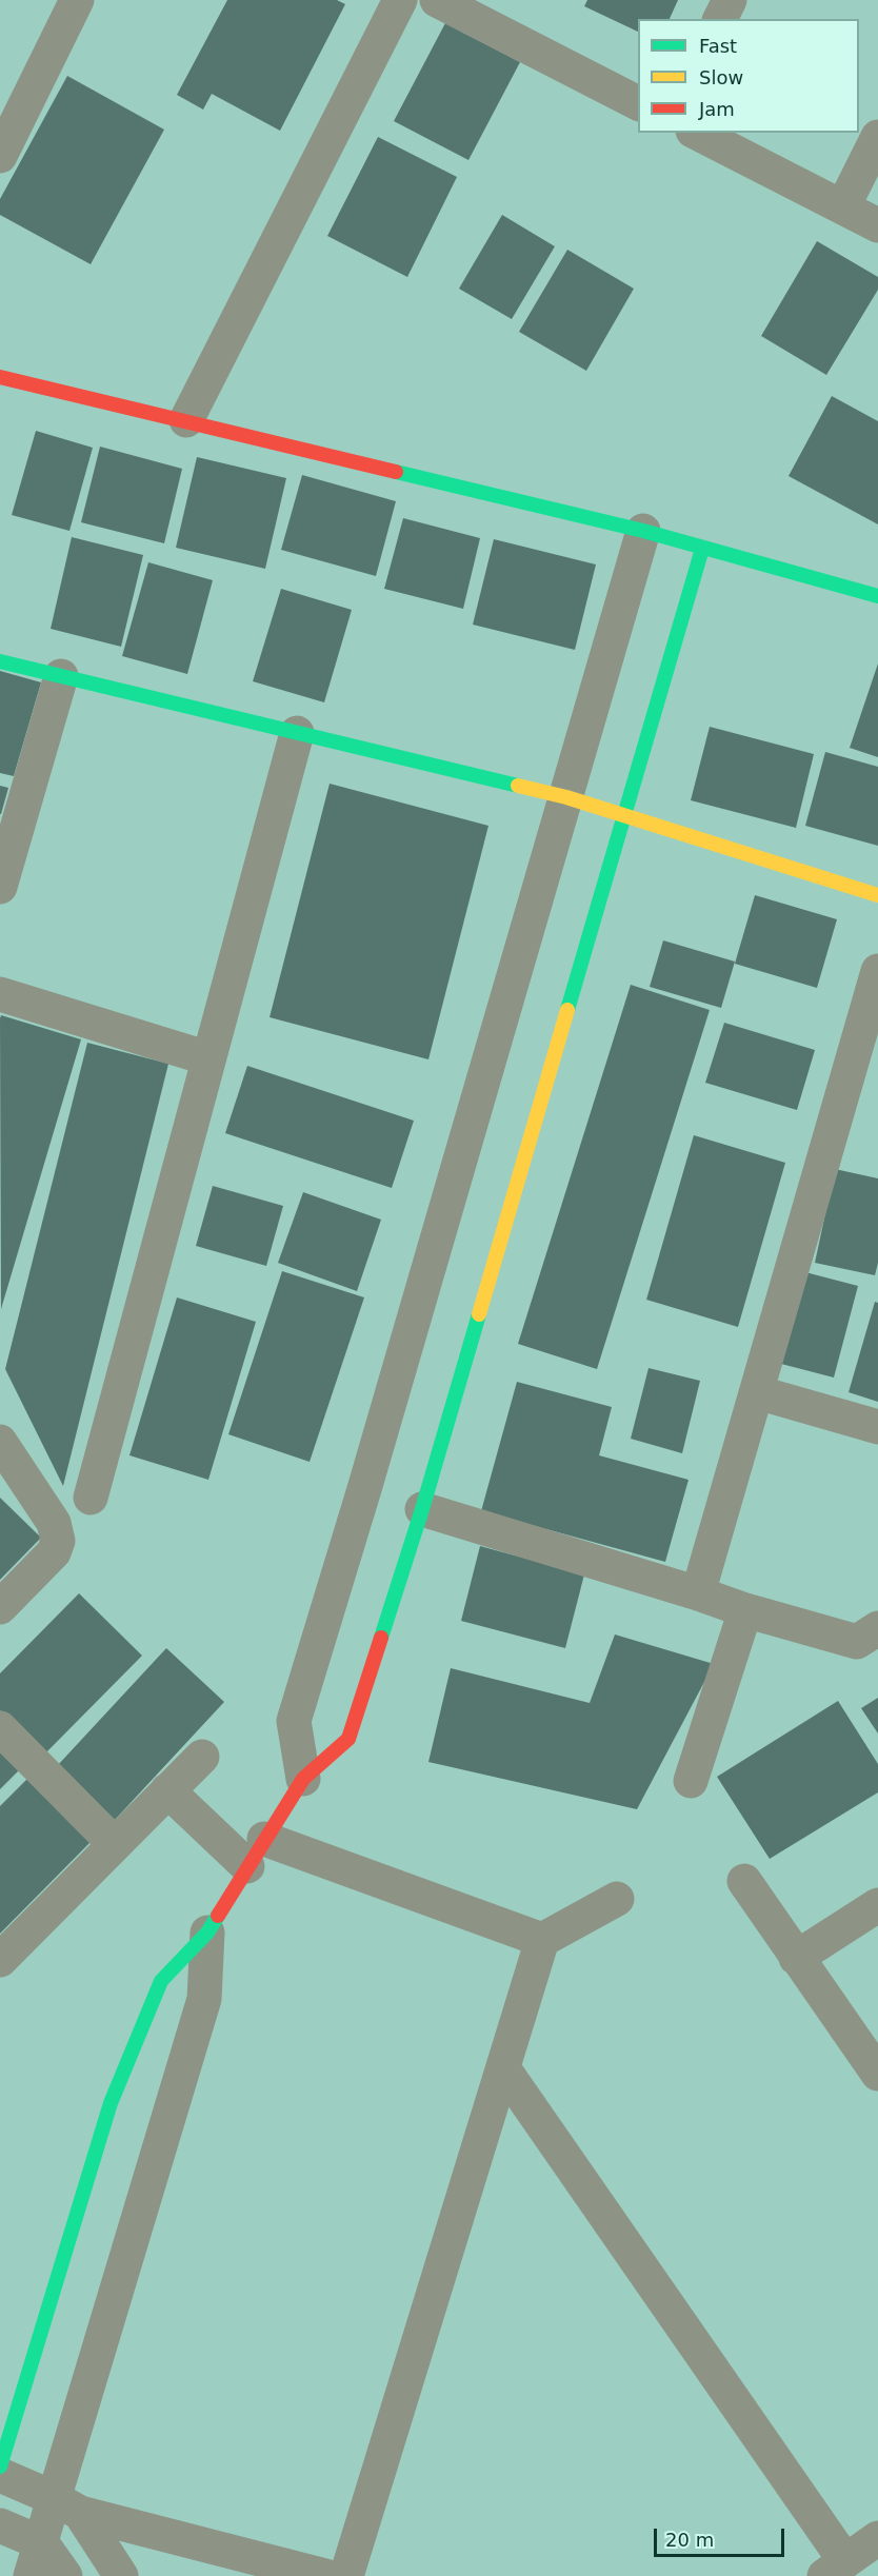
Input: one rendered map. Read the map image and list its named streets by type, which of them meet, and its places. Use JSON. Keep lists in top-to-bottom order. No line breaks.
{"legend":["Fast","Slow","Jam"],"scale_bar":"20 m"}
